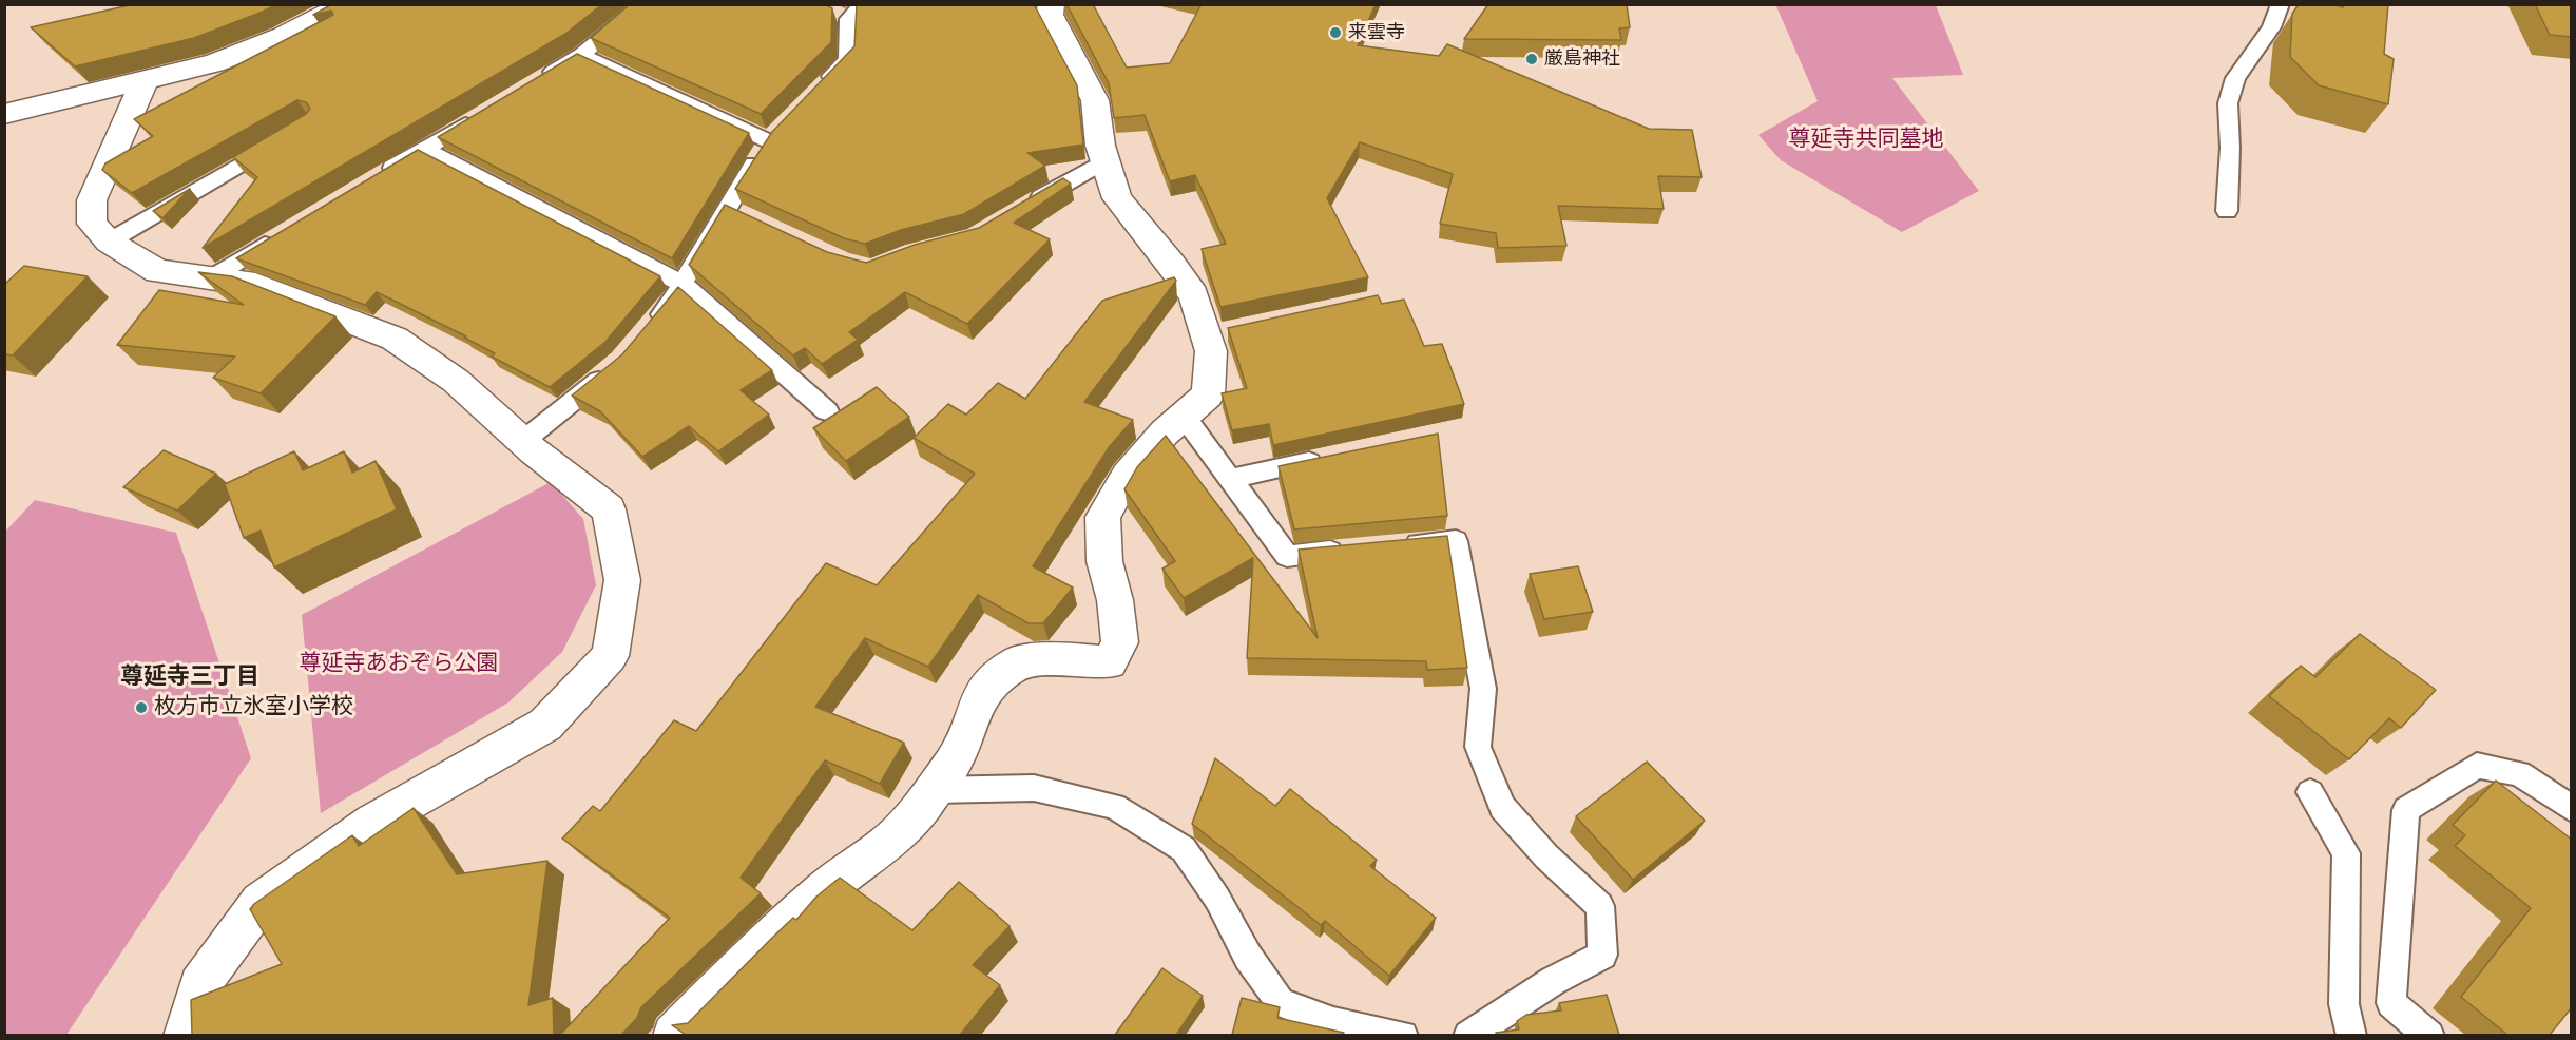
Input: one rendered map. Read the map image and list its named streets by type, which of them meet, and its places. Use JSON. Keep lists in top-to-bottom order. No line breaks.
{"districts":["尊延寺三丁目"],"parks":["尊延寺共同墓地","尊延寺あおぞら公園"],"places":["来雲寺","厳島神社","枚方市立氷室小学校"]}
